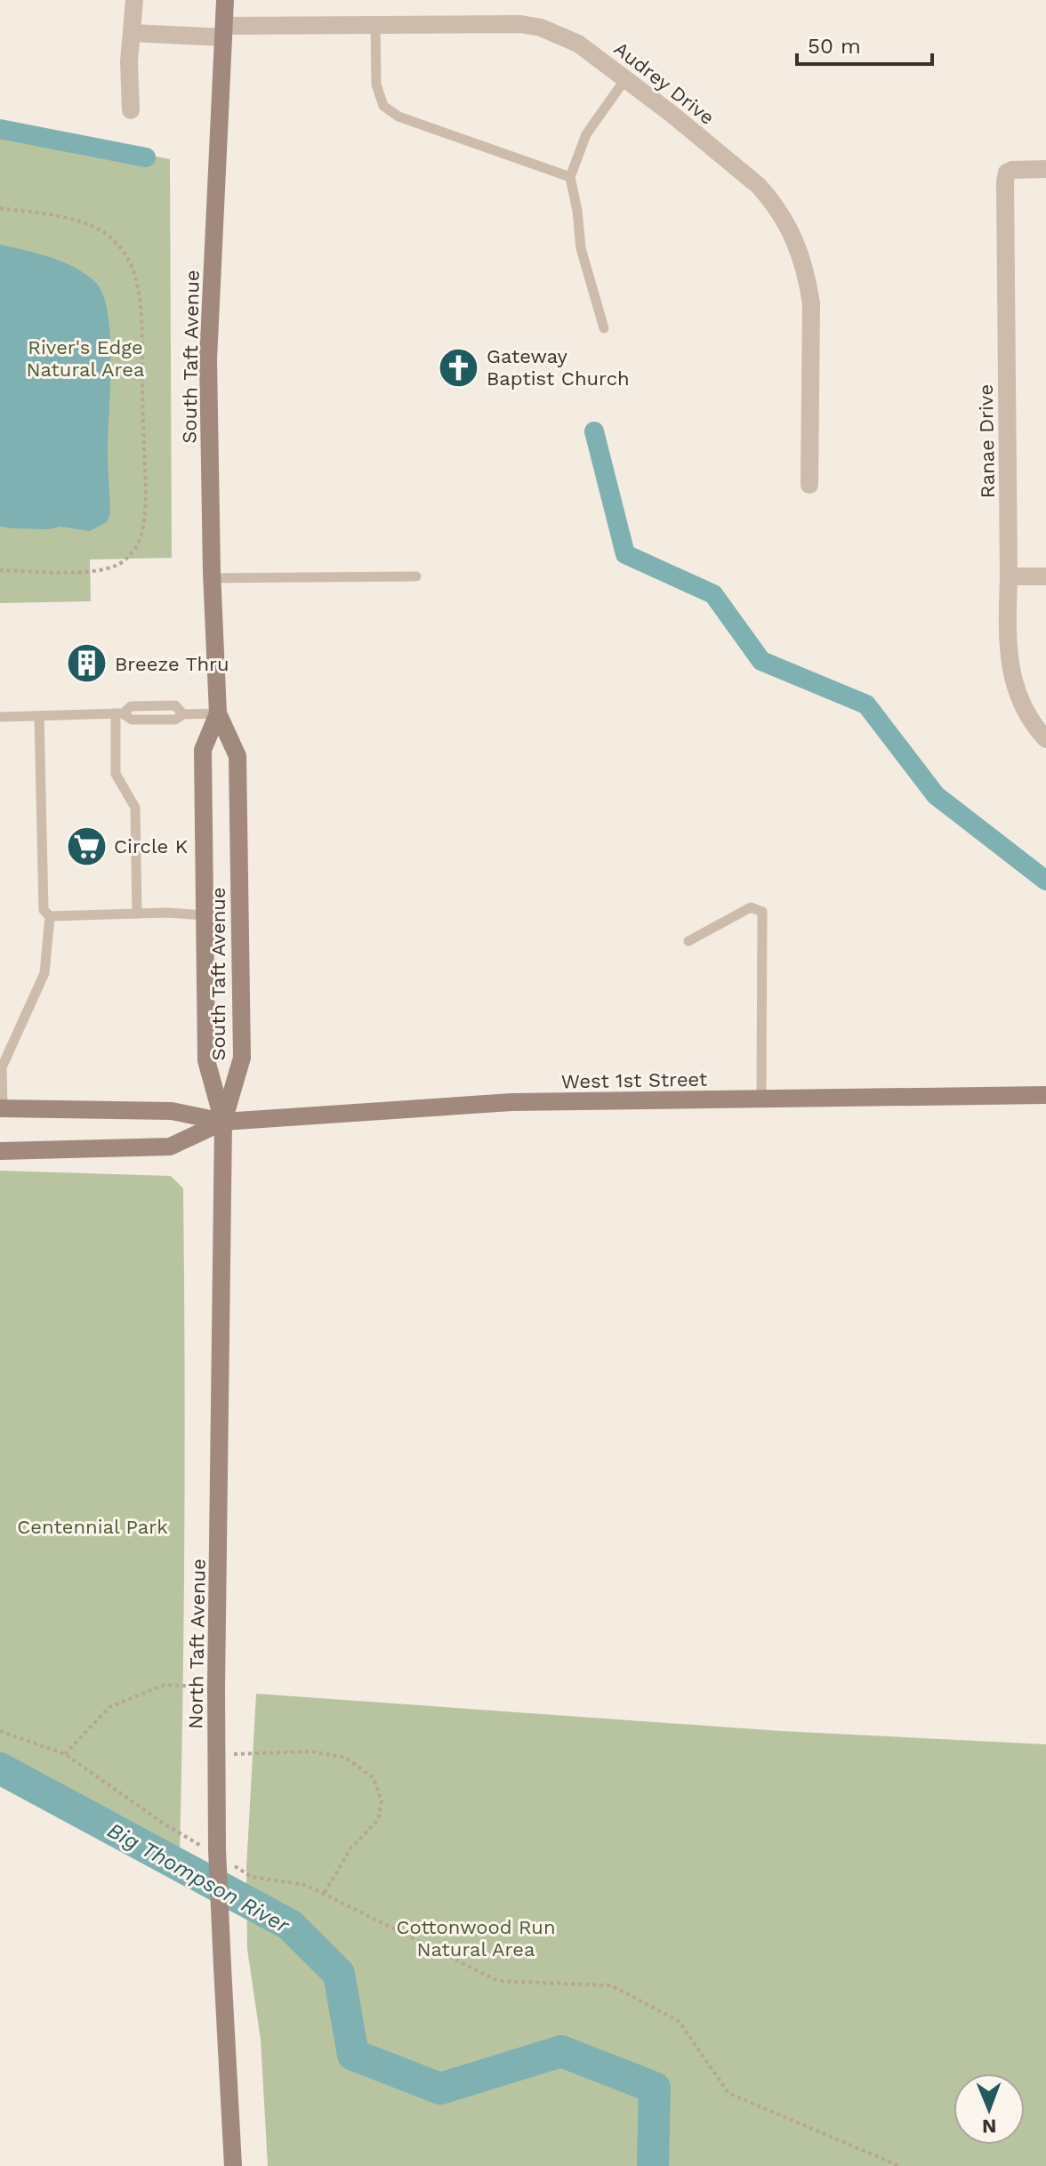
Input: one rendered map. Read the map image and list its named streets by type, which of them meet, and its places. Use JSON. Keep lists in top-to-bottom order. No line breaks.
{"streets":{"main road":["South Taft Avenue","West 1st Street","North Taft Avenue"],"street":["Audrey Drive","Ranae Drive"]},"crossings":[["Audrey Drive","South Taft Avenue"],["South Taft Avenue","West 1st Street"],["South Taft Avenue","North Taft Avenue"],["West 1st Street","North Taft Avenue"]],"water":["Big Thompson River"],"parks":["River's Edge Natural Area","Centennial Park","Cottonwood Run Natural Area"],"places":{"church":["Gateway Baptist Church"],"building":["Breeze Thru"],"supermarket":["Circle K"]},"scale_bar":"50 m","north":"bottom"}
